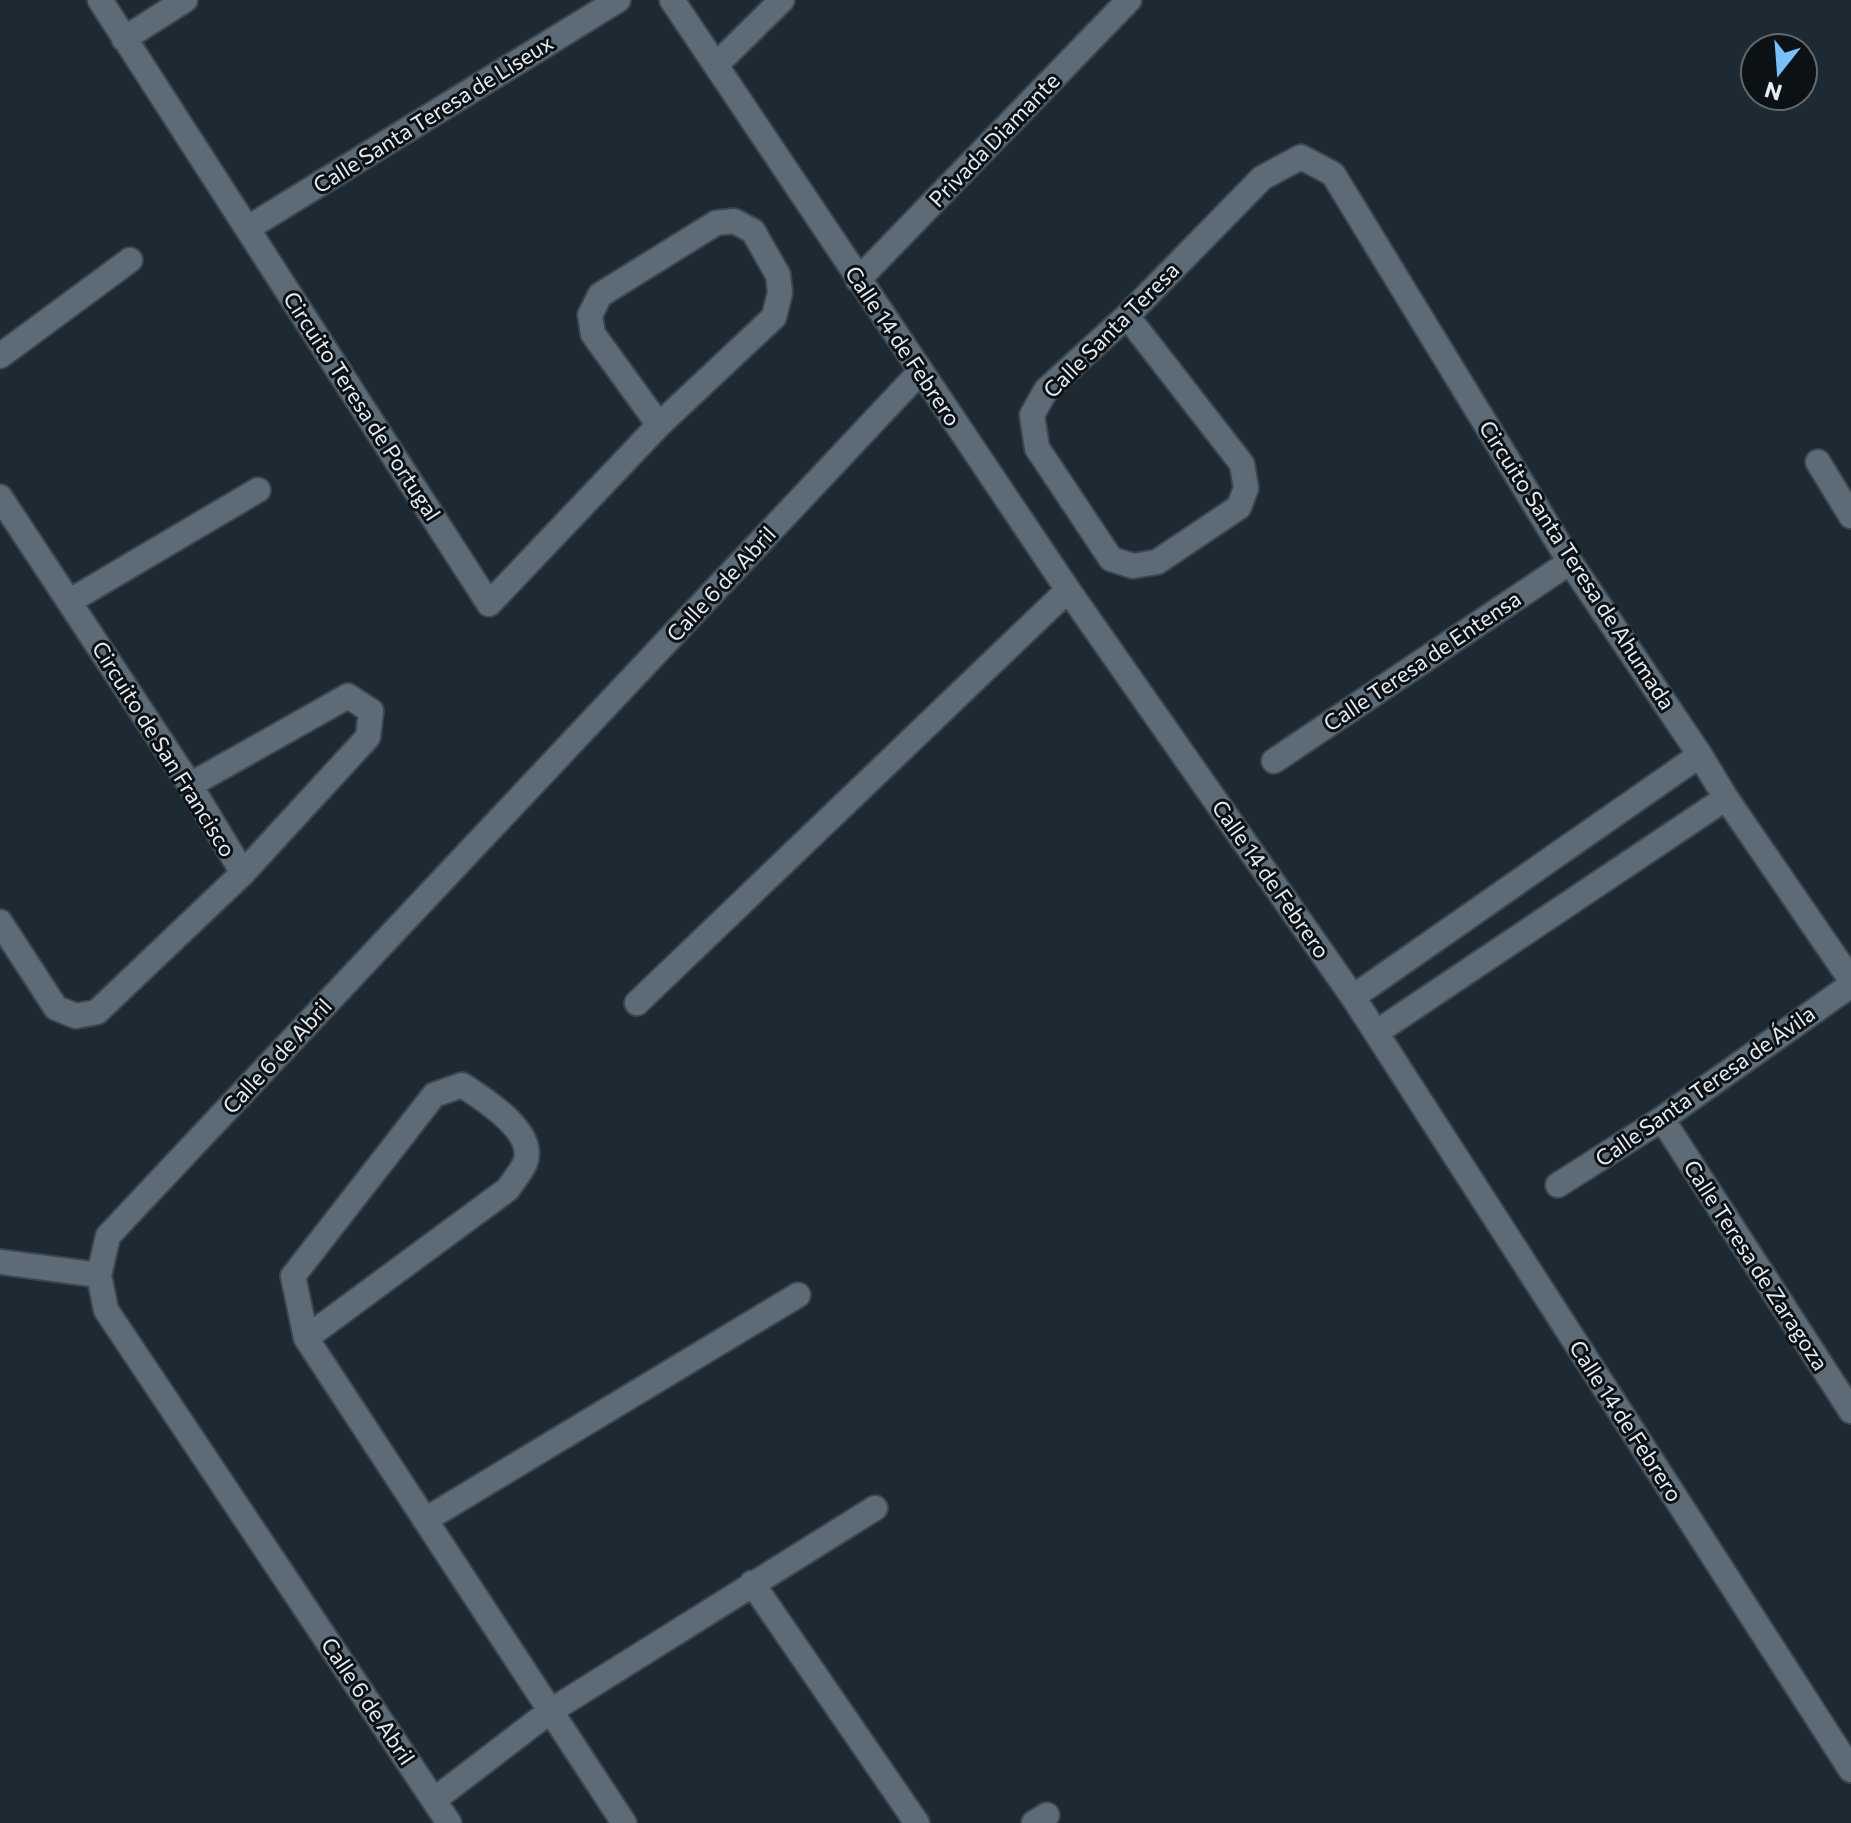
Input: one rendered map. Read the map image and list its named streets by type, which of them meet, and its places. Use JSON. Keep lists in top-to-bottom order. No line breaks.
{"streets":{"street":["Calle Santa Teresa de Liseux","Privada Diamante","Calle Santa Teresa","Calle 14 de Febrero","Circuito Teresa de Portugal","Circuito Santa Teresa de Ahumada","Calle 6 de Abril","Calle Teresa de Entensa","Circuito de San Francisco","Calle Santa Teresa de Ávila","Calle Teresa de Zaragoza"]},"crossings":[["Calle Santa Teresa de Liseux","Circuito Teresa de Portugal"],["Privada Diamante","Calle 14 de Febrero"],["Calle Santa Teresa","Circuito Santa Teresa de Ahumada"],["Calle 14 de Febrero","Calle 6 de Abril"],["Circuito Santa Teresa de Ahumada","Calle Teresa de Entensa"],["Circuito Santa Teresa de Ahumada","Calle Santa Teresa de Ávila"],["Calle Santa Teresa de Ávila","Calle Teresa de Zaragoza"]],"north":"bottom"}
